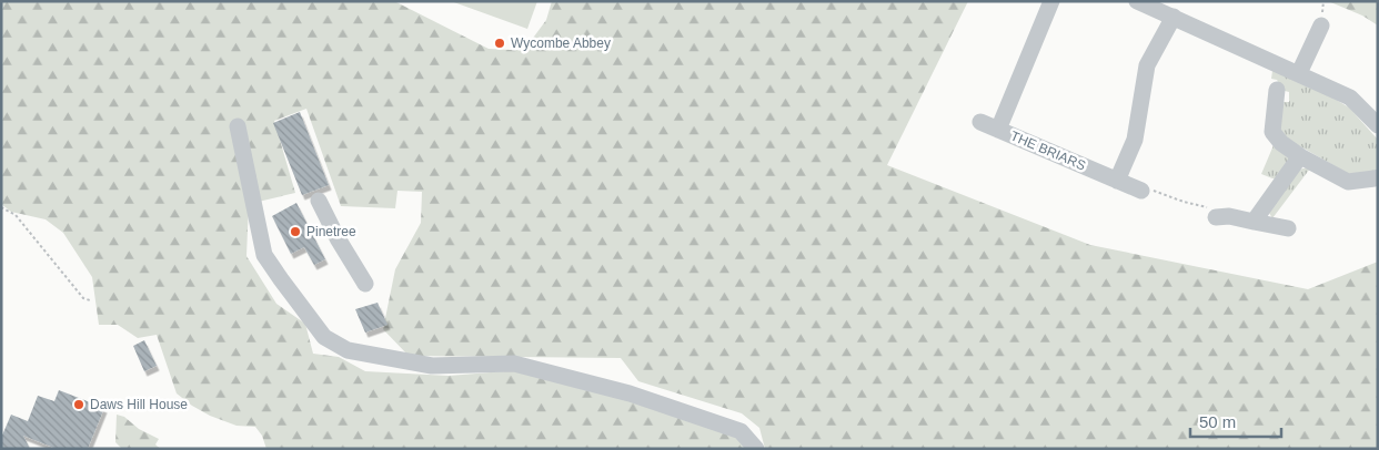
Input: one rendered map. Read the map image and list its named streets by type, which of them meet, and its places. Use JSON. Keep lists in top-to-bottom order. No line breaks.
{"streets":{"street":["THE BRIARS"]},"places":["Wycombe Abbey","Pinetree","Daws Hill House"],"scale_bar":"50 m"}
